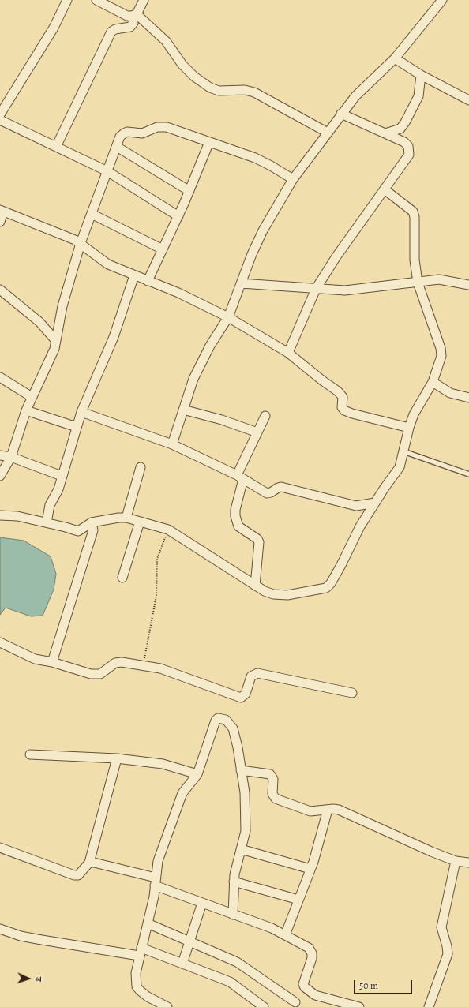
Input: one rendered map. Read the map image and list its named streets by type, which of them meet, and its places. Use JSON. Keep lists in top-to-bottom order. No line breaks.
{"scale_bar":"50 m","north":"right"}
